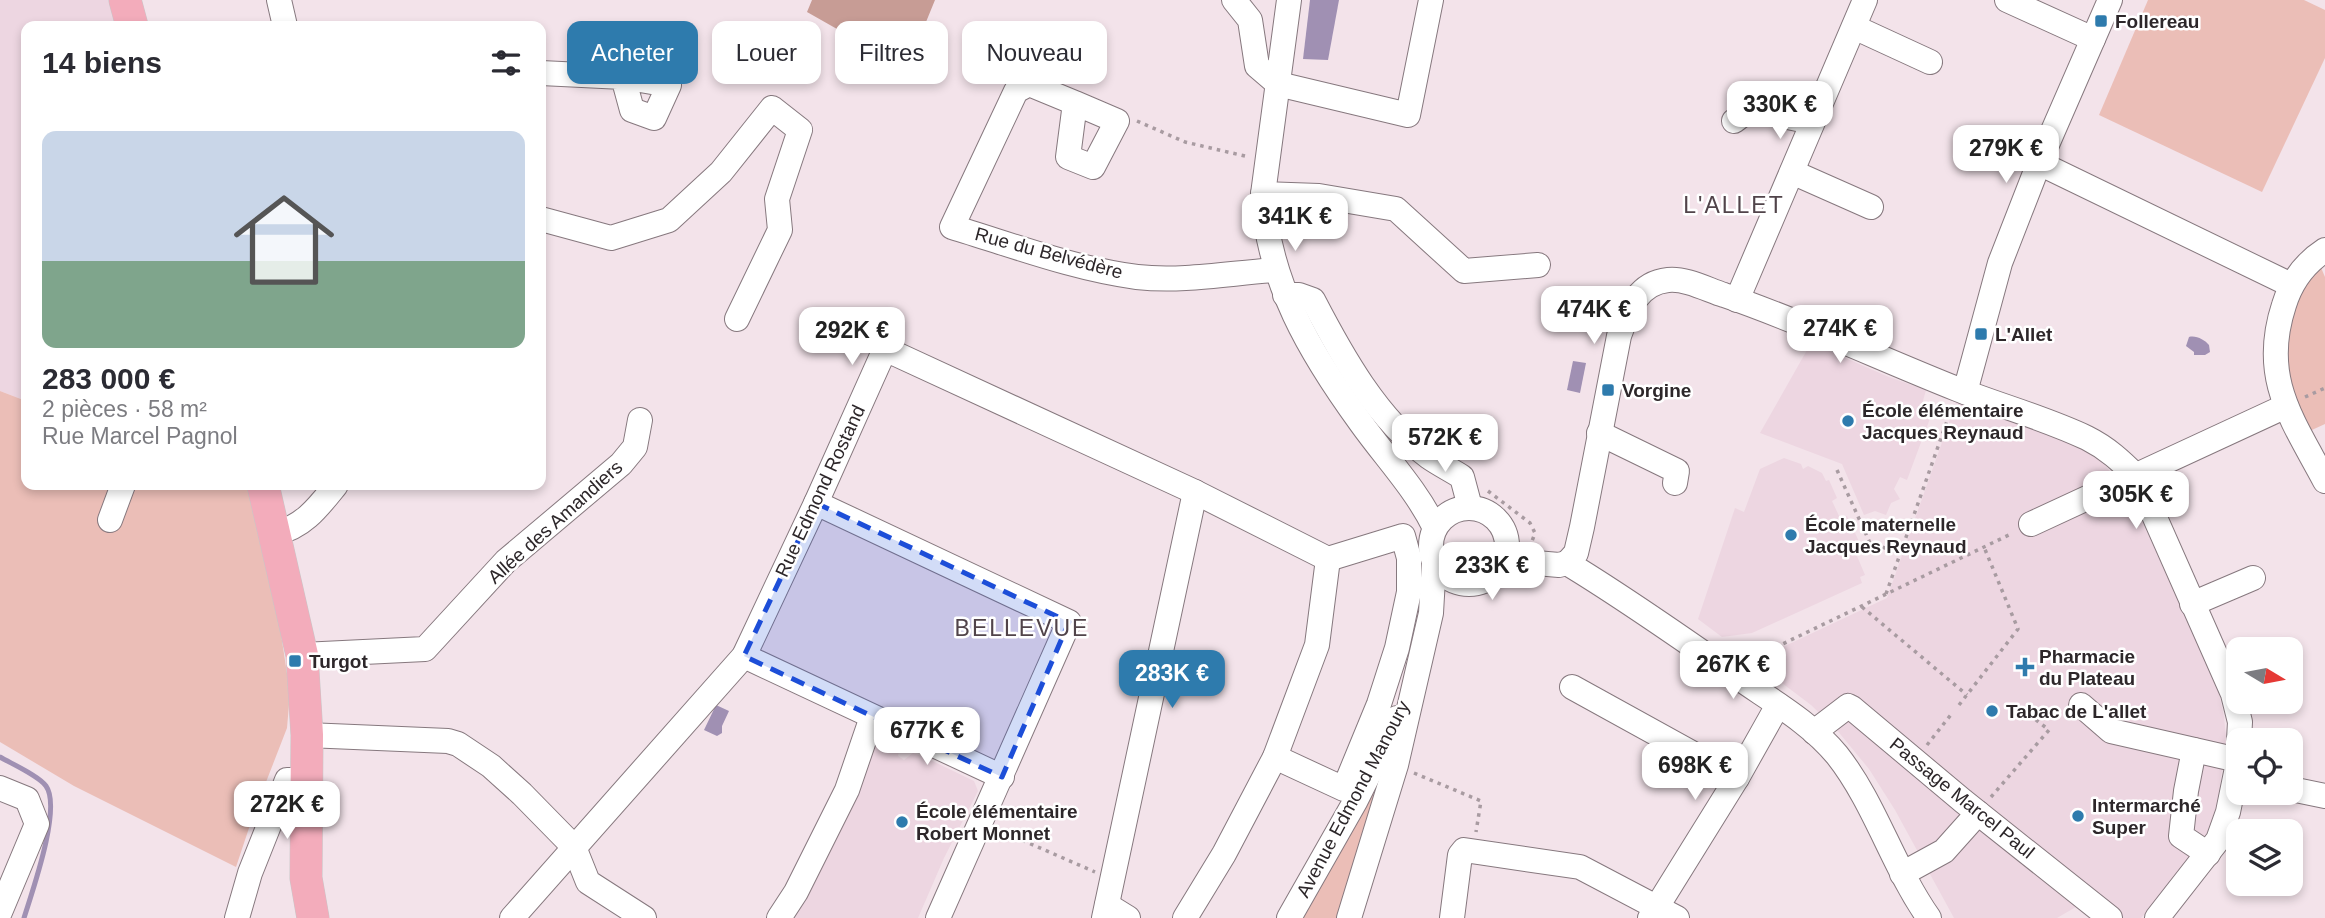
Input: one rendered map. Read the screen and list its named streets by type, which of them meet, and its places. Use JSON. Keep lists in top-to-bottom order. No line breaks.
{"streets":{"street":["Rue du Belvédère","Rue Edmond Rostand","Allée des Amandiers","Passage Marcel Paul","Avenue Edmond Manoury"]},"districts":["L'ALLET","BELLEVUE"],"places":{"transit":["Follereau","L'Allet","Vorgine","Turgot"],"other":["École élémentaire Jacques Reynaud","École maternelle Jacques Reynaud","Tabac de L'allet","Intermarché Super","École élémentaire Robert Monnet"],"health":["Pharmacie du Plateau"]},"north":"right","page":{"chip":["Acheter","Louer","Filtres","Nouveau"],"heading":"14 biens","price":["330K €","279K €","341K €","474K €","274K €","292K €","572K €","305K €","233K €","267K €","283K €","677K €","698K €","272K €"],"list":[{"name":"283 000 €","note":"2 pièces · 58 m² · Rue Marcel Pagnol"}]}}
